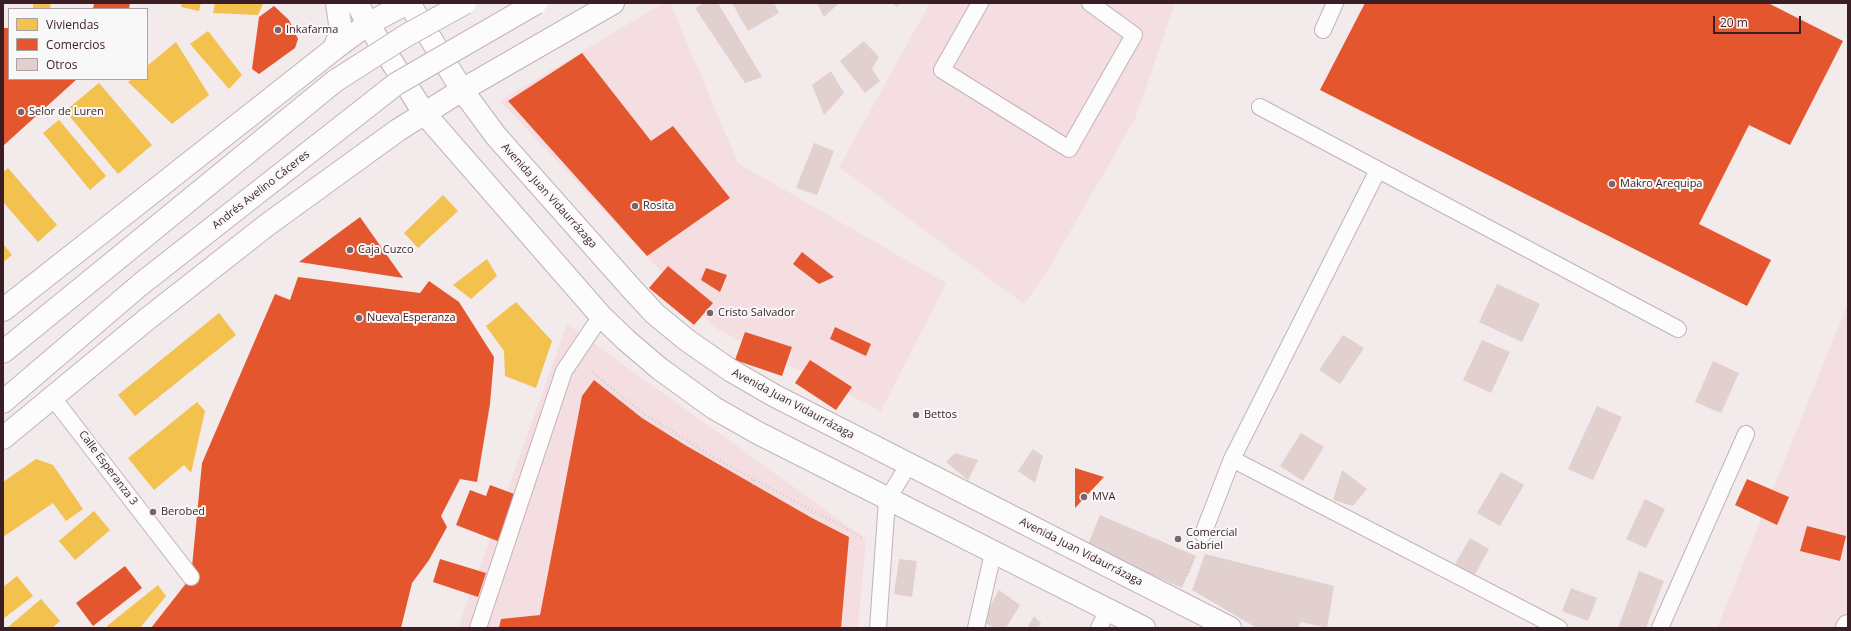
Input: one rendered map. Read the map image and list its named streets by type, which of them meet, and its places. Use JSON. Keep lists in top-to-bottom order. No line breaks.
{"streets":{"main road":["Andrés Avelino Cáceres","Avenida Juan Vidaurrázaga"],"lane":["Calle Esperanza 3"]},"places":["Inkafarma","Selor de Luren","Makro Arequipa","Rosita","Caja Cuzco","Cristo Salvador","Nueva Esperanza","Bettos","MVA","Berobed","Comercial Gabriel"],"legend":["Viviendas","Comercios","Otros"],"scale_bar":"20 m"}
